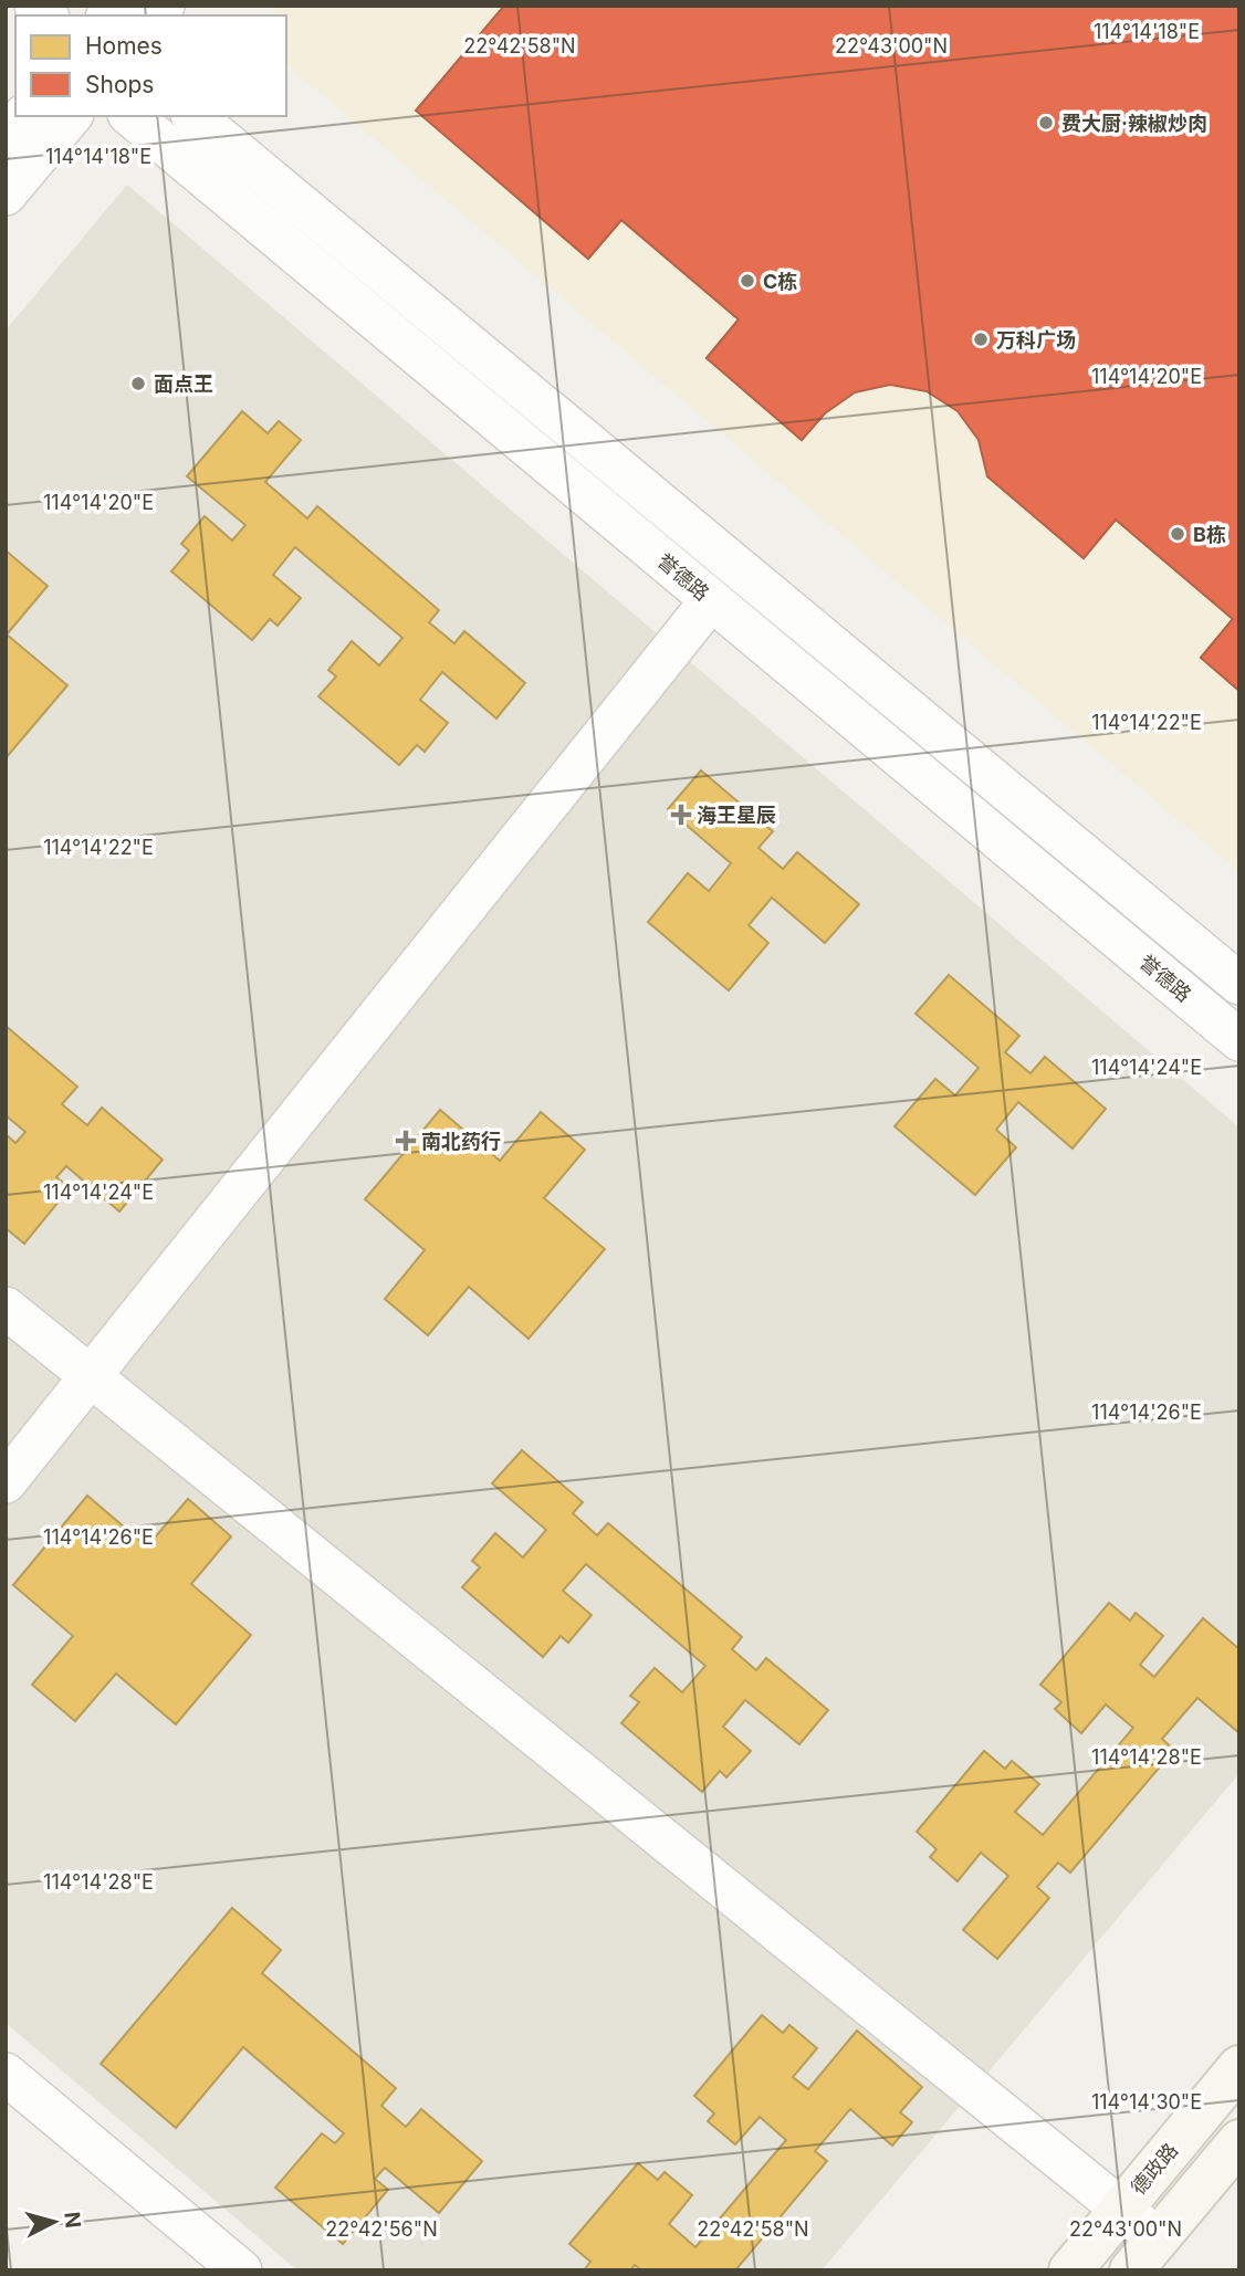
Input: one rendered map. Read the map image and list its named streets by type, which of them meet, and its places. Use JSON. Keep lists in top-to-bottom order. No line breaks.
{"streets":{"main road":["德政路"],"street":["誉德路"]},"places":{"other":["费大厨·辣椒炒肉","C栋","万科广场","面点王","B栋"],"health":["海王星辰","南北药行"]},"legend":["Homes","Shops"],"north":"right","coordinates":["114°14'18\"E","22°42'58\"N","22°43'00\"N","114°14'20\"E","114°14'22\"E","114°14'24\"E","114°14'26\"E","114°14'28\"E","114°14'30\"E","22°42'56\"N"]}
